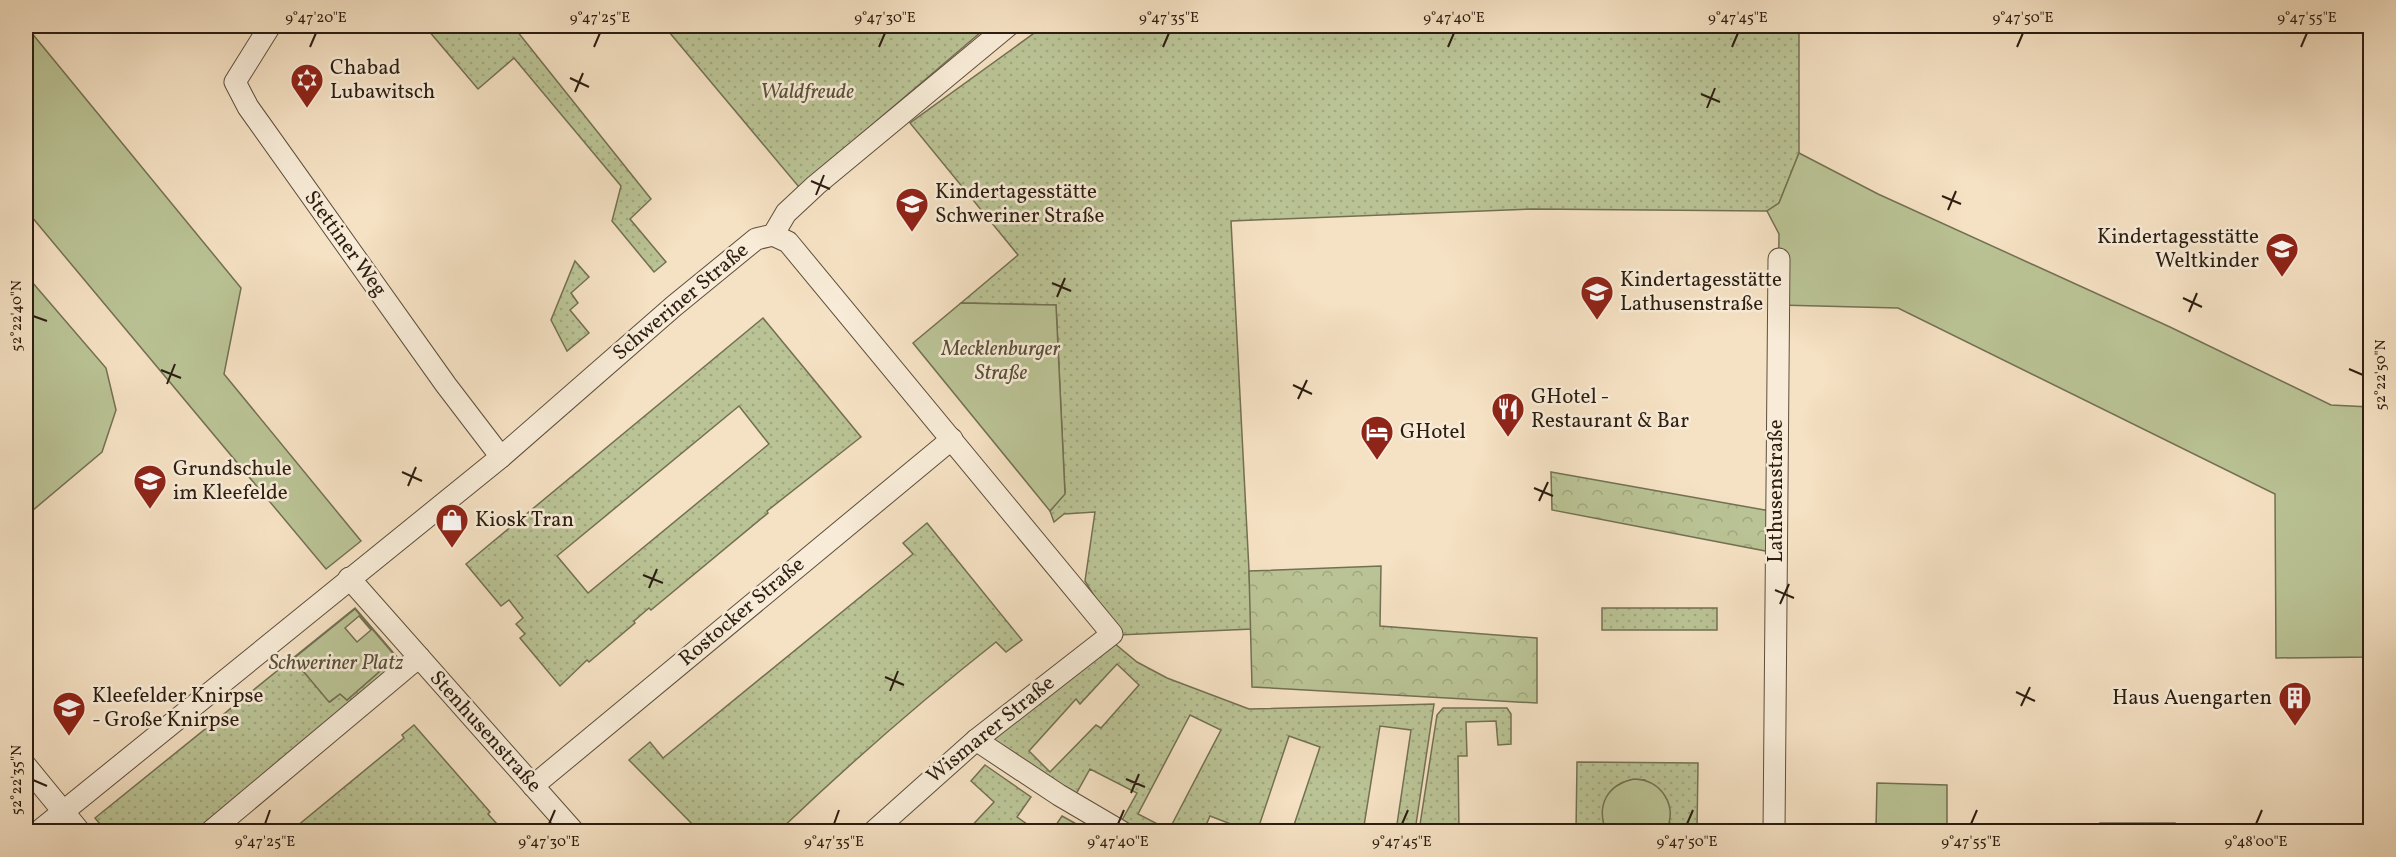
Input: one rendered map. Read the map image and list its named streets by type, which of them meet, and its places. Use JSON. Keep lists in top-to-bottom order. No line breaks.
{"streets":{"street":["Stettiner Weg","Schweriner Straße","Lathusenstraße","Rostocker Straße","Wismarer Straße","Stenhusenstraße"]},"crossings":[["Stettiner Weg","Schweriner Straße"],["Schweriner Straße","Stenhusenstraße"],["Rostocker Straße","Wismarer Straße"],["Rostocker Straße","Stenhusenstraße"]],"parks":["Waldfreude","Mecklenburger Straße","Schweriner Platz"],"places":{"synagogue":["Chabad Lubawitsch"],"school or university":["Kindertagesstätte Schweriner Straße","Kindertagesstätte Weltkinder","Kindertagesstätte Lathusenstraße","Grundschule im Kleefelde","Kleefelder Knirpse - Große Knirpse"],"restaurant":["GHotel - Restaurant & Bar"],"hotel":["GHotel"],"shop":["Kiosk Tran"],"building":["Haus Auengarten"]},"coordinates":["9°47'20\"E","9°47'25\"E","9°47'30\"E","9°47'35\"E","9°47'40\"E","9°47'45\"E","9°47'50\"E","9°47'55\"E","52°22'40\"N","52°22'50\"N","52°22'35\"N","9°48'00\"E"]}
